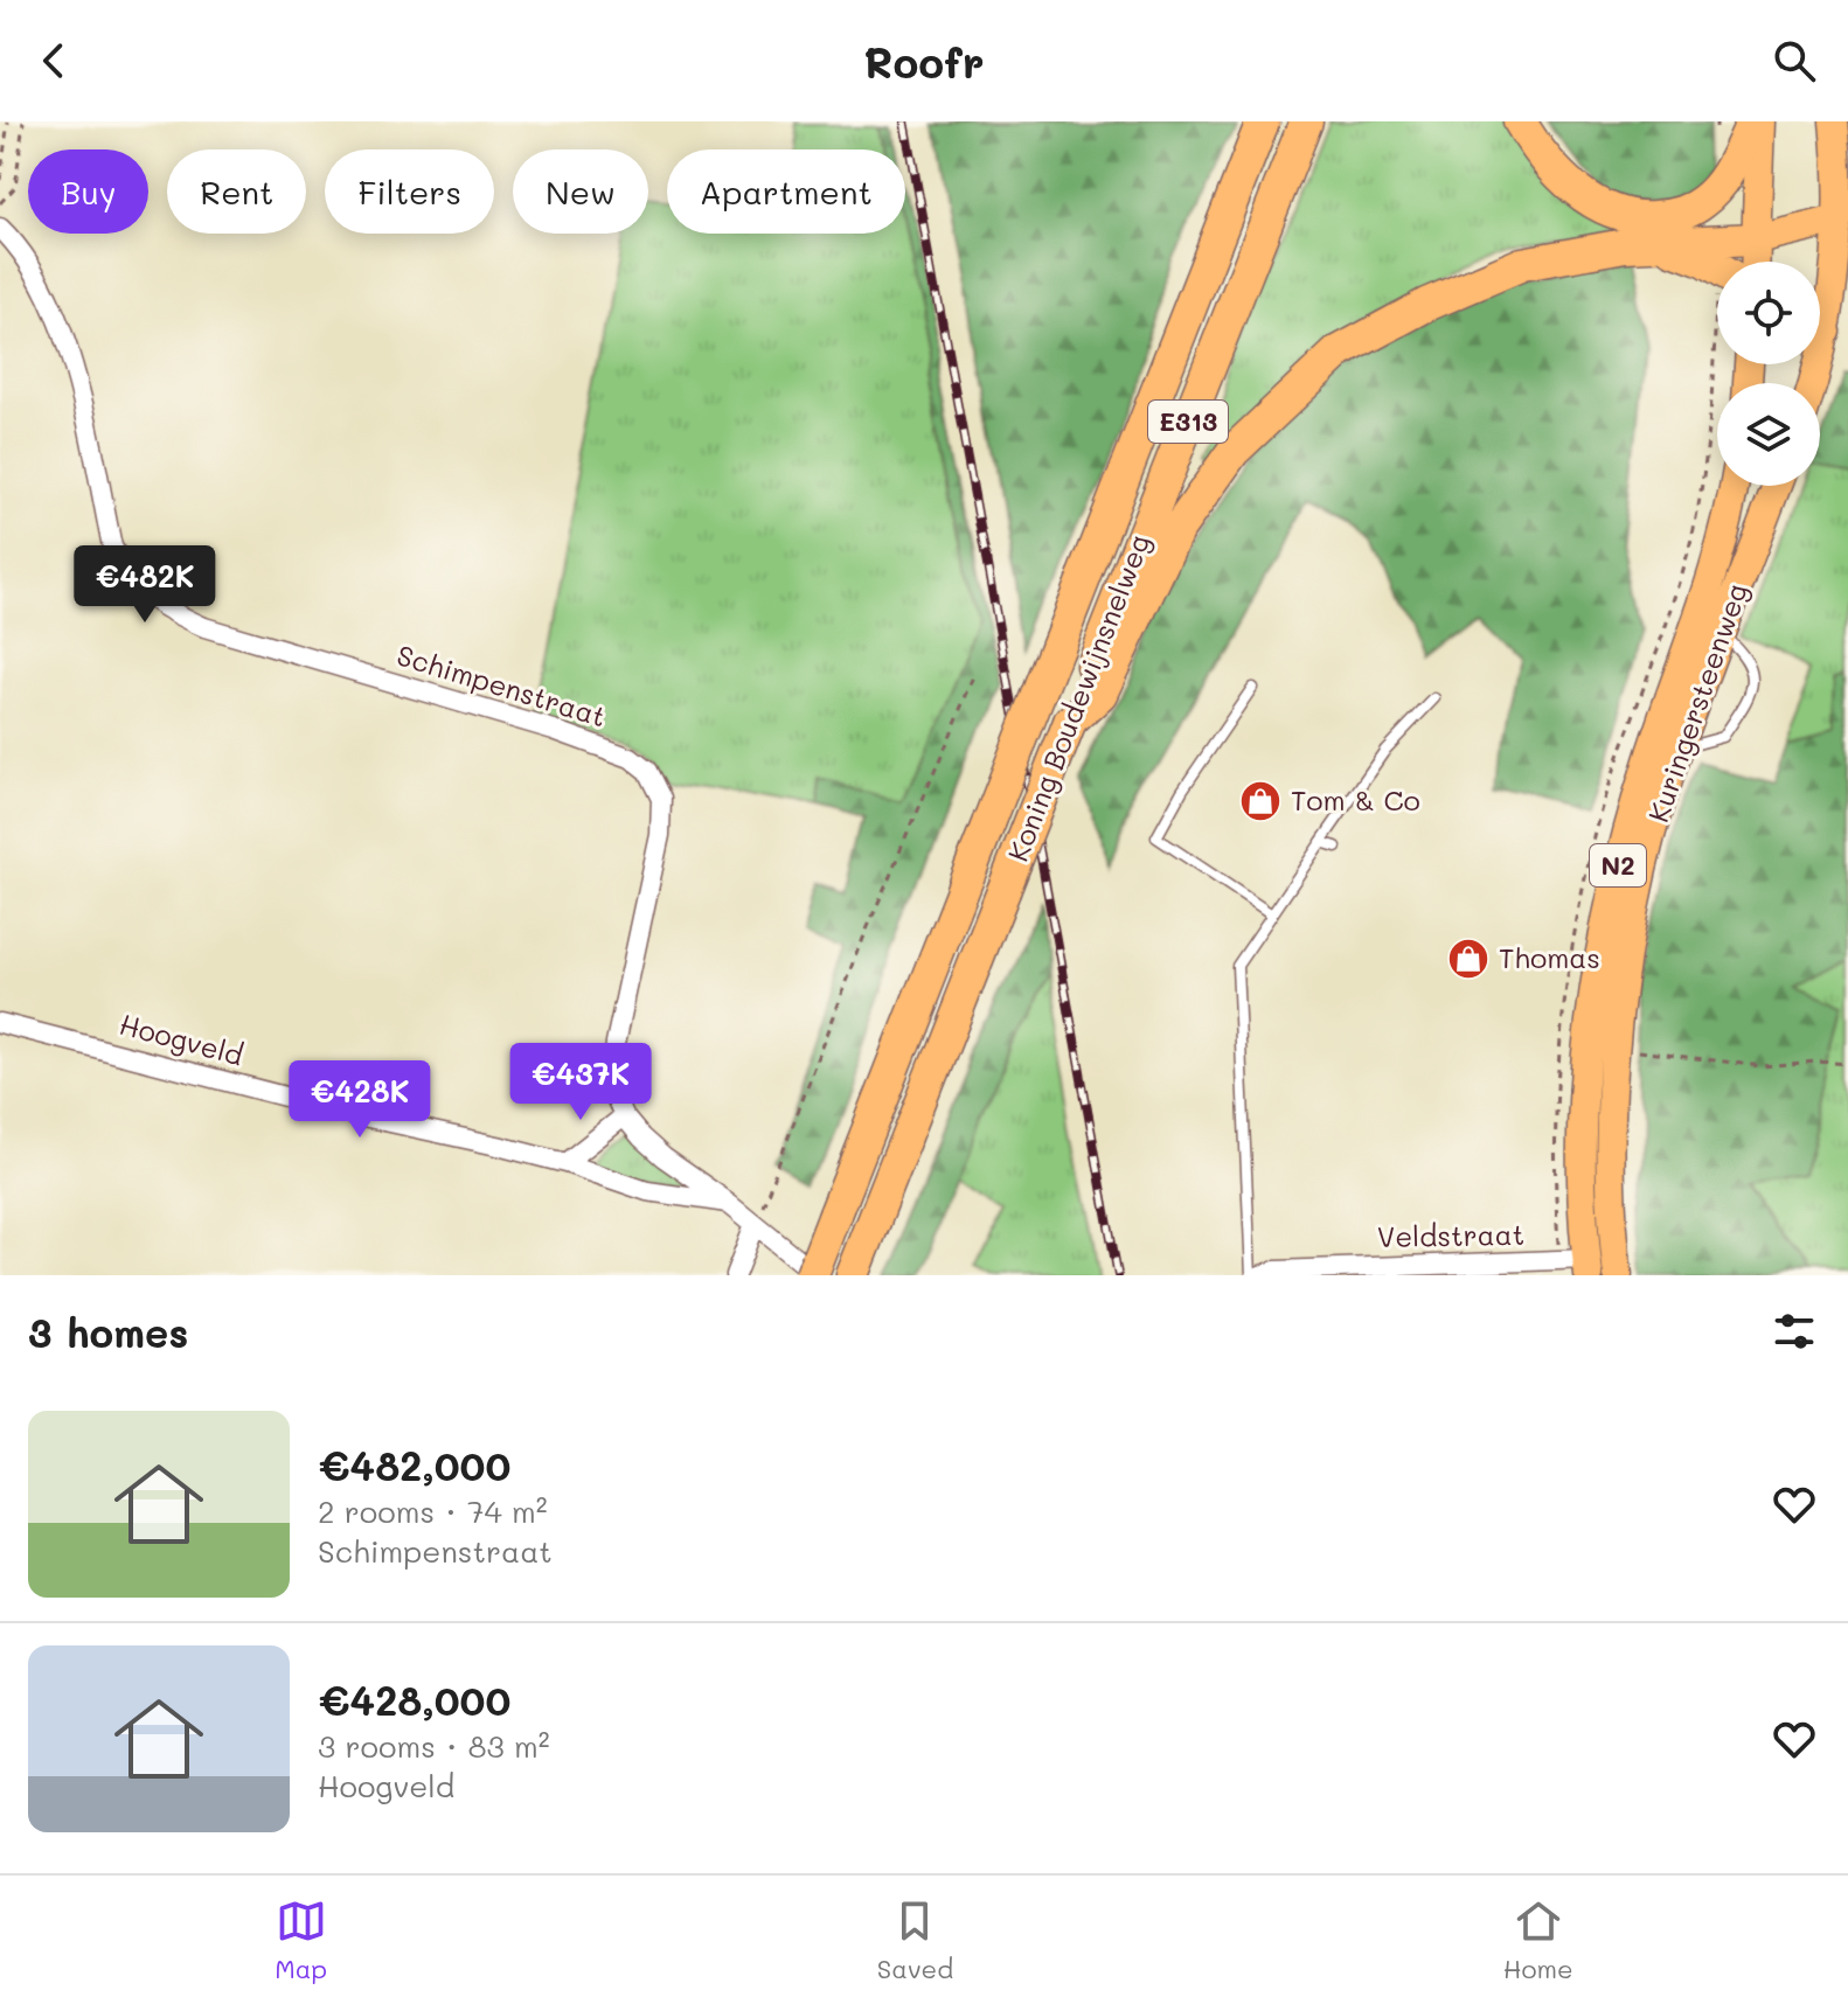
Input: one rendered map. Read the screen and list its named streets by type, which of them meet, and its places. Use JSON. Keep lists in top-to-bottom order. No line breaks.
{"streets":{"highway":["E313","Koning Boudewijnsnelweg"],"main road":["Kuringersteenweg","N2"],"street":["Schimpenstraat","Hoogveld","Veldstraat"]},"crossings":[["Schimpenstraat","Koning Boudewijnsnelweg"],["Schimpenstraat","Hoogveld"],["Kuringersteenweg","Veldstraat"]],"places":{"shop":["Tom & Co","Thomas"]},"page":{"header":"Roofr","chip":["Buy","Rent","Filters","New","Apartment"],"price":["€482K","€437K","€428K"],"heading":"3 homes","list":[{"name":"€482,000","note":"2 rooms · 74 m² · Schimpenstraat"},{"name":"€428,000","note":"3 rooms · 83 m² · Hoogveld"}],"tabs":["Map","Saved","Home"]}}
